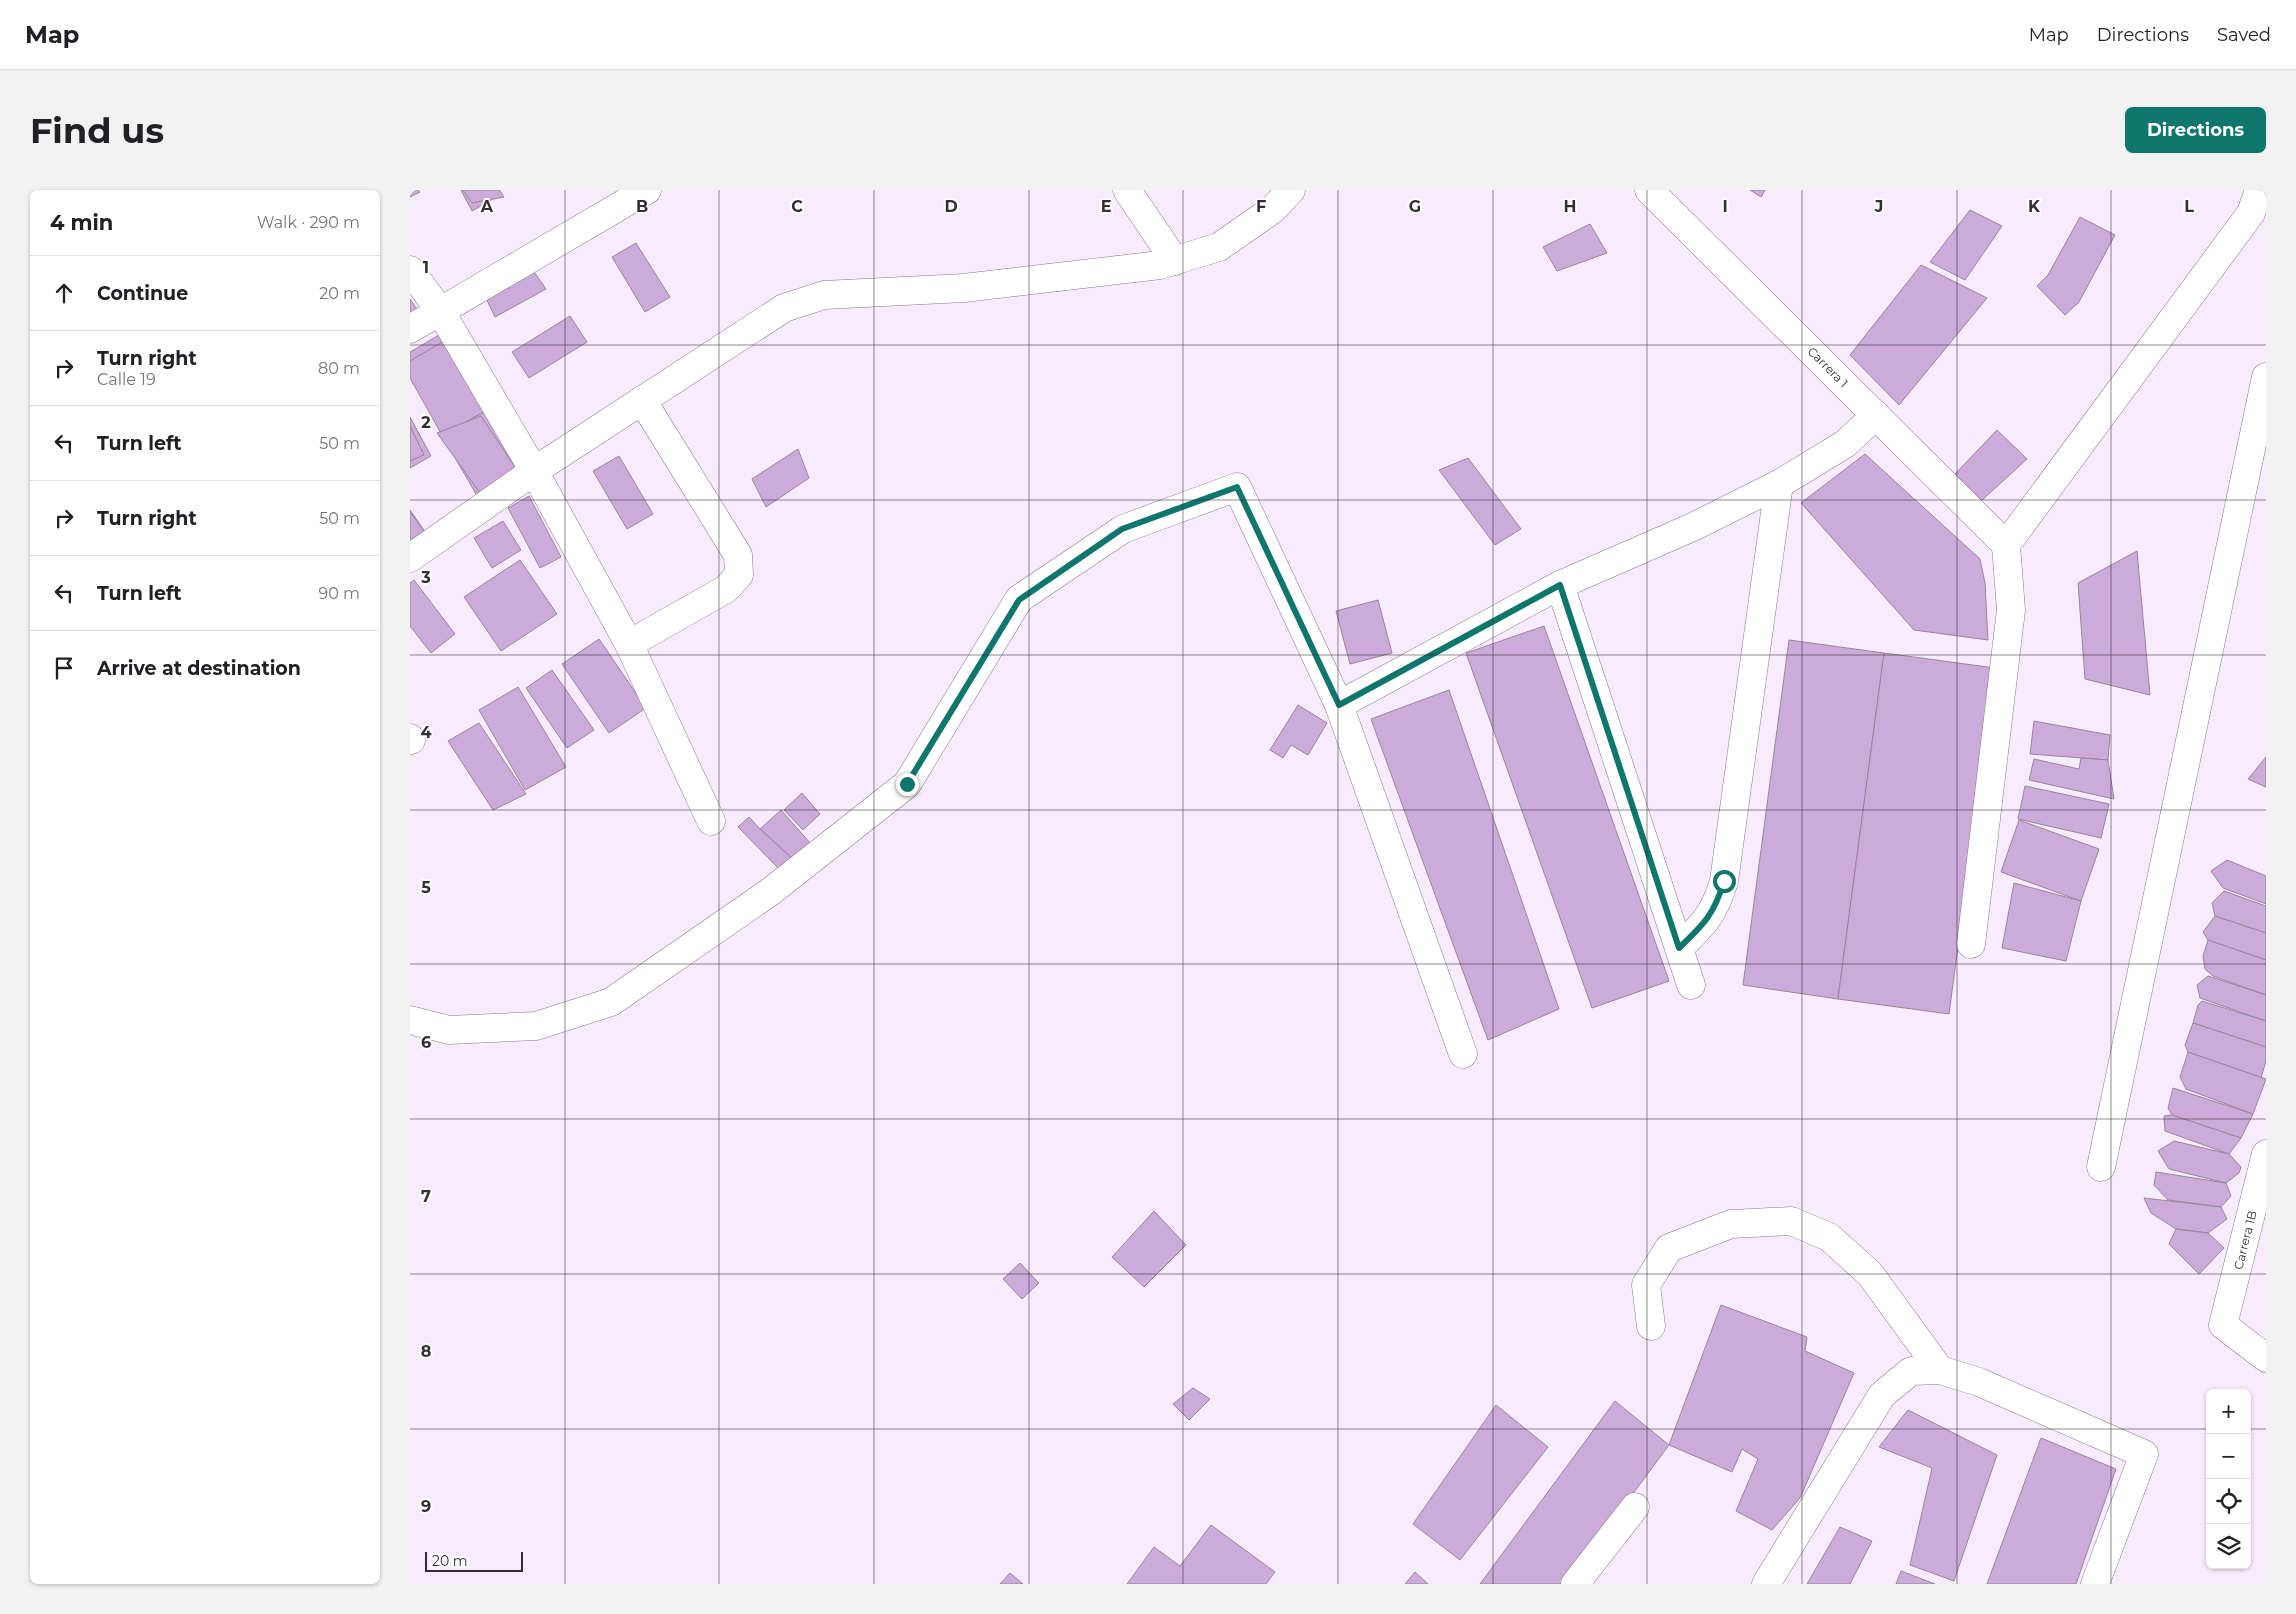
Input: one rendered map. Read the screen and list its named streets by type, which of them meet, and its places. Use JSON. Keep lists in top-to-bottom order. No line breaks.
{"streets":{"street":["Carrera 1","Carrera 1B"]},"scale_bar":"20 m","page":{"header":"Map","nav":["Map","Directions","Saved"],"buttons":"Directions","title":"Find us","heading":["4 min","Walk · 290 m"],"list":[["Continue","20 m"],["Turn right","Calle 19","80 m"],["Turn left","50 m"],["Turn right","50 m"],["Turn left","90 m"],"Arrive at destination"],"map_buttons":["+","−"],"scale":"20 m"},"grid":{"columns":["A","B","C","D","E","F","G","H","I","J","K","L"],"rows":["1","2","3","4","5","6","7","8","9"]}}
